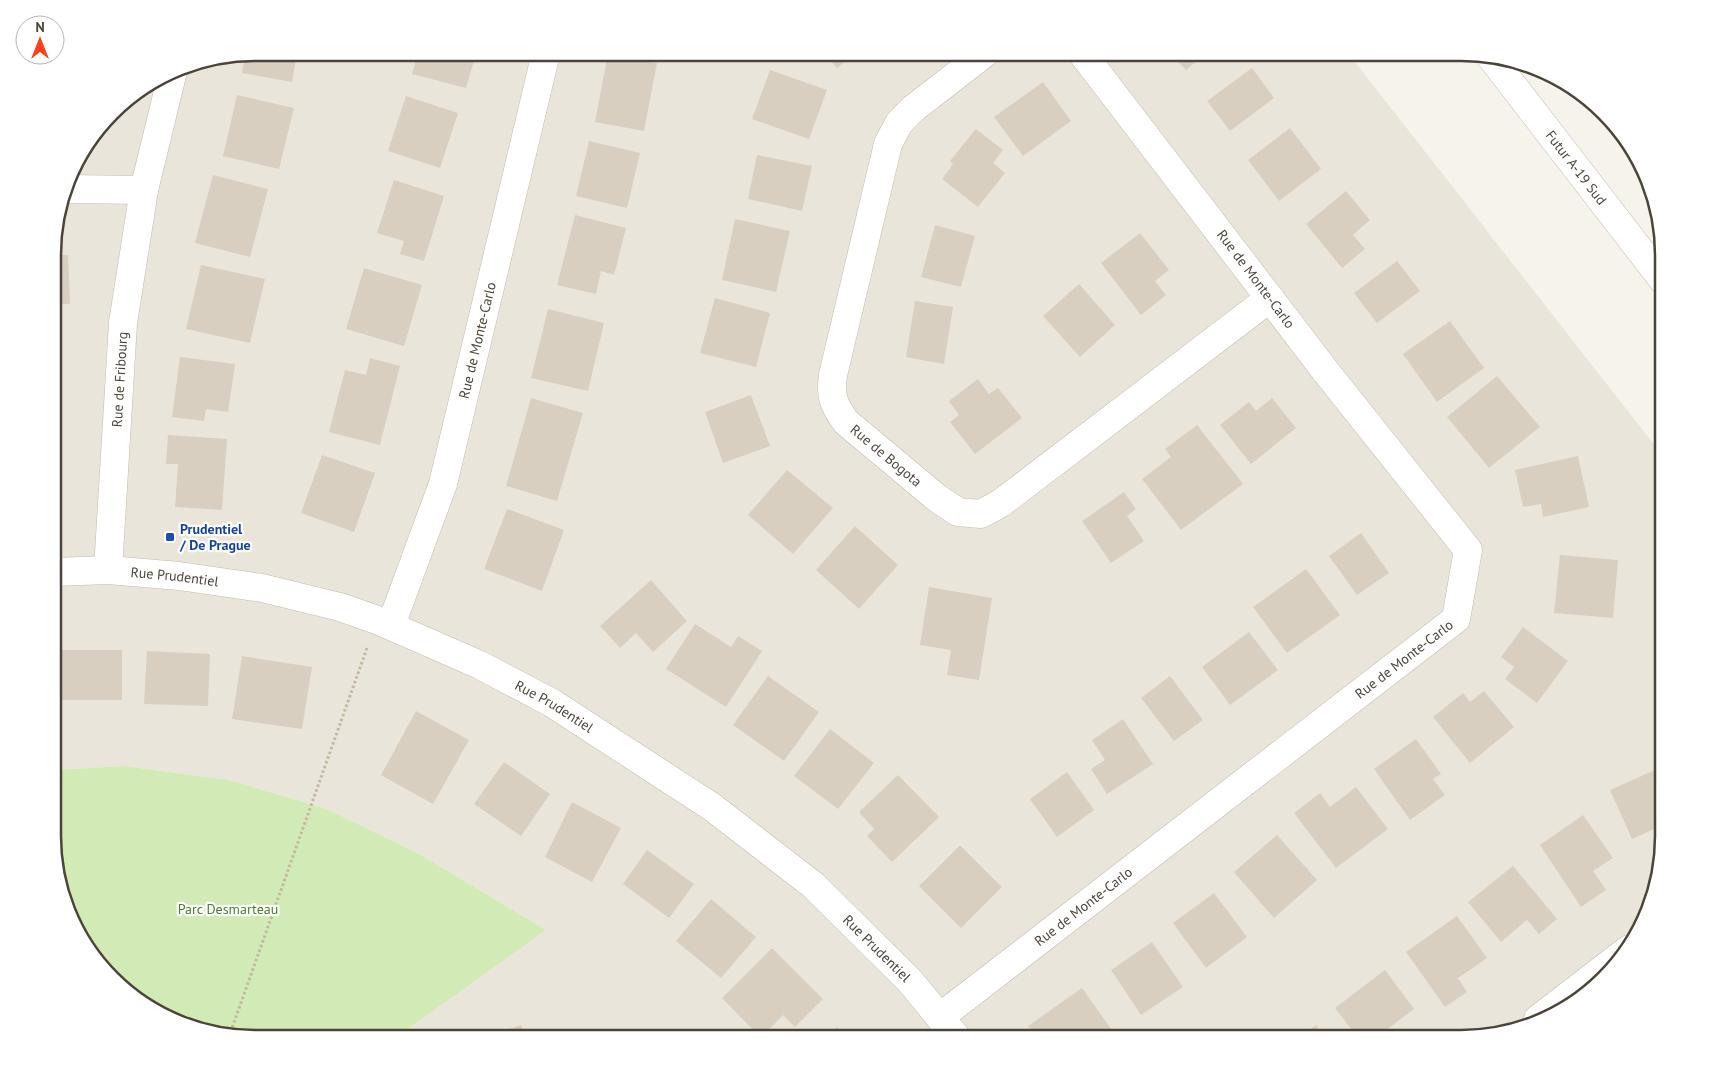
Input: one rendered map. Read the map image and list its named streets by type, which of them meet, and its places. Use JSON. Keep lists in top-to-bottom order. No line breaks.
{"streets":{"street":["Futur A-19 Sud","Rue de Monte-Carlo","Rue de Fribourg","Rue de Bogota","Rue Prudentiel"]},"crossings":[["Rue de Monte-Carlo","Rue de Bogota"],["Rue de Monte-Carlo","Rue Prudentiel"],["Rue de Fribourg","Rue Prudentiel"]],"parks":["Parc Desmarteau"],"places":{"transit":["Prudentiel / De Prague"]},"north":"top"}
